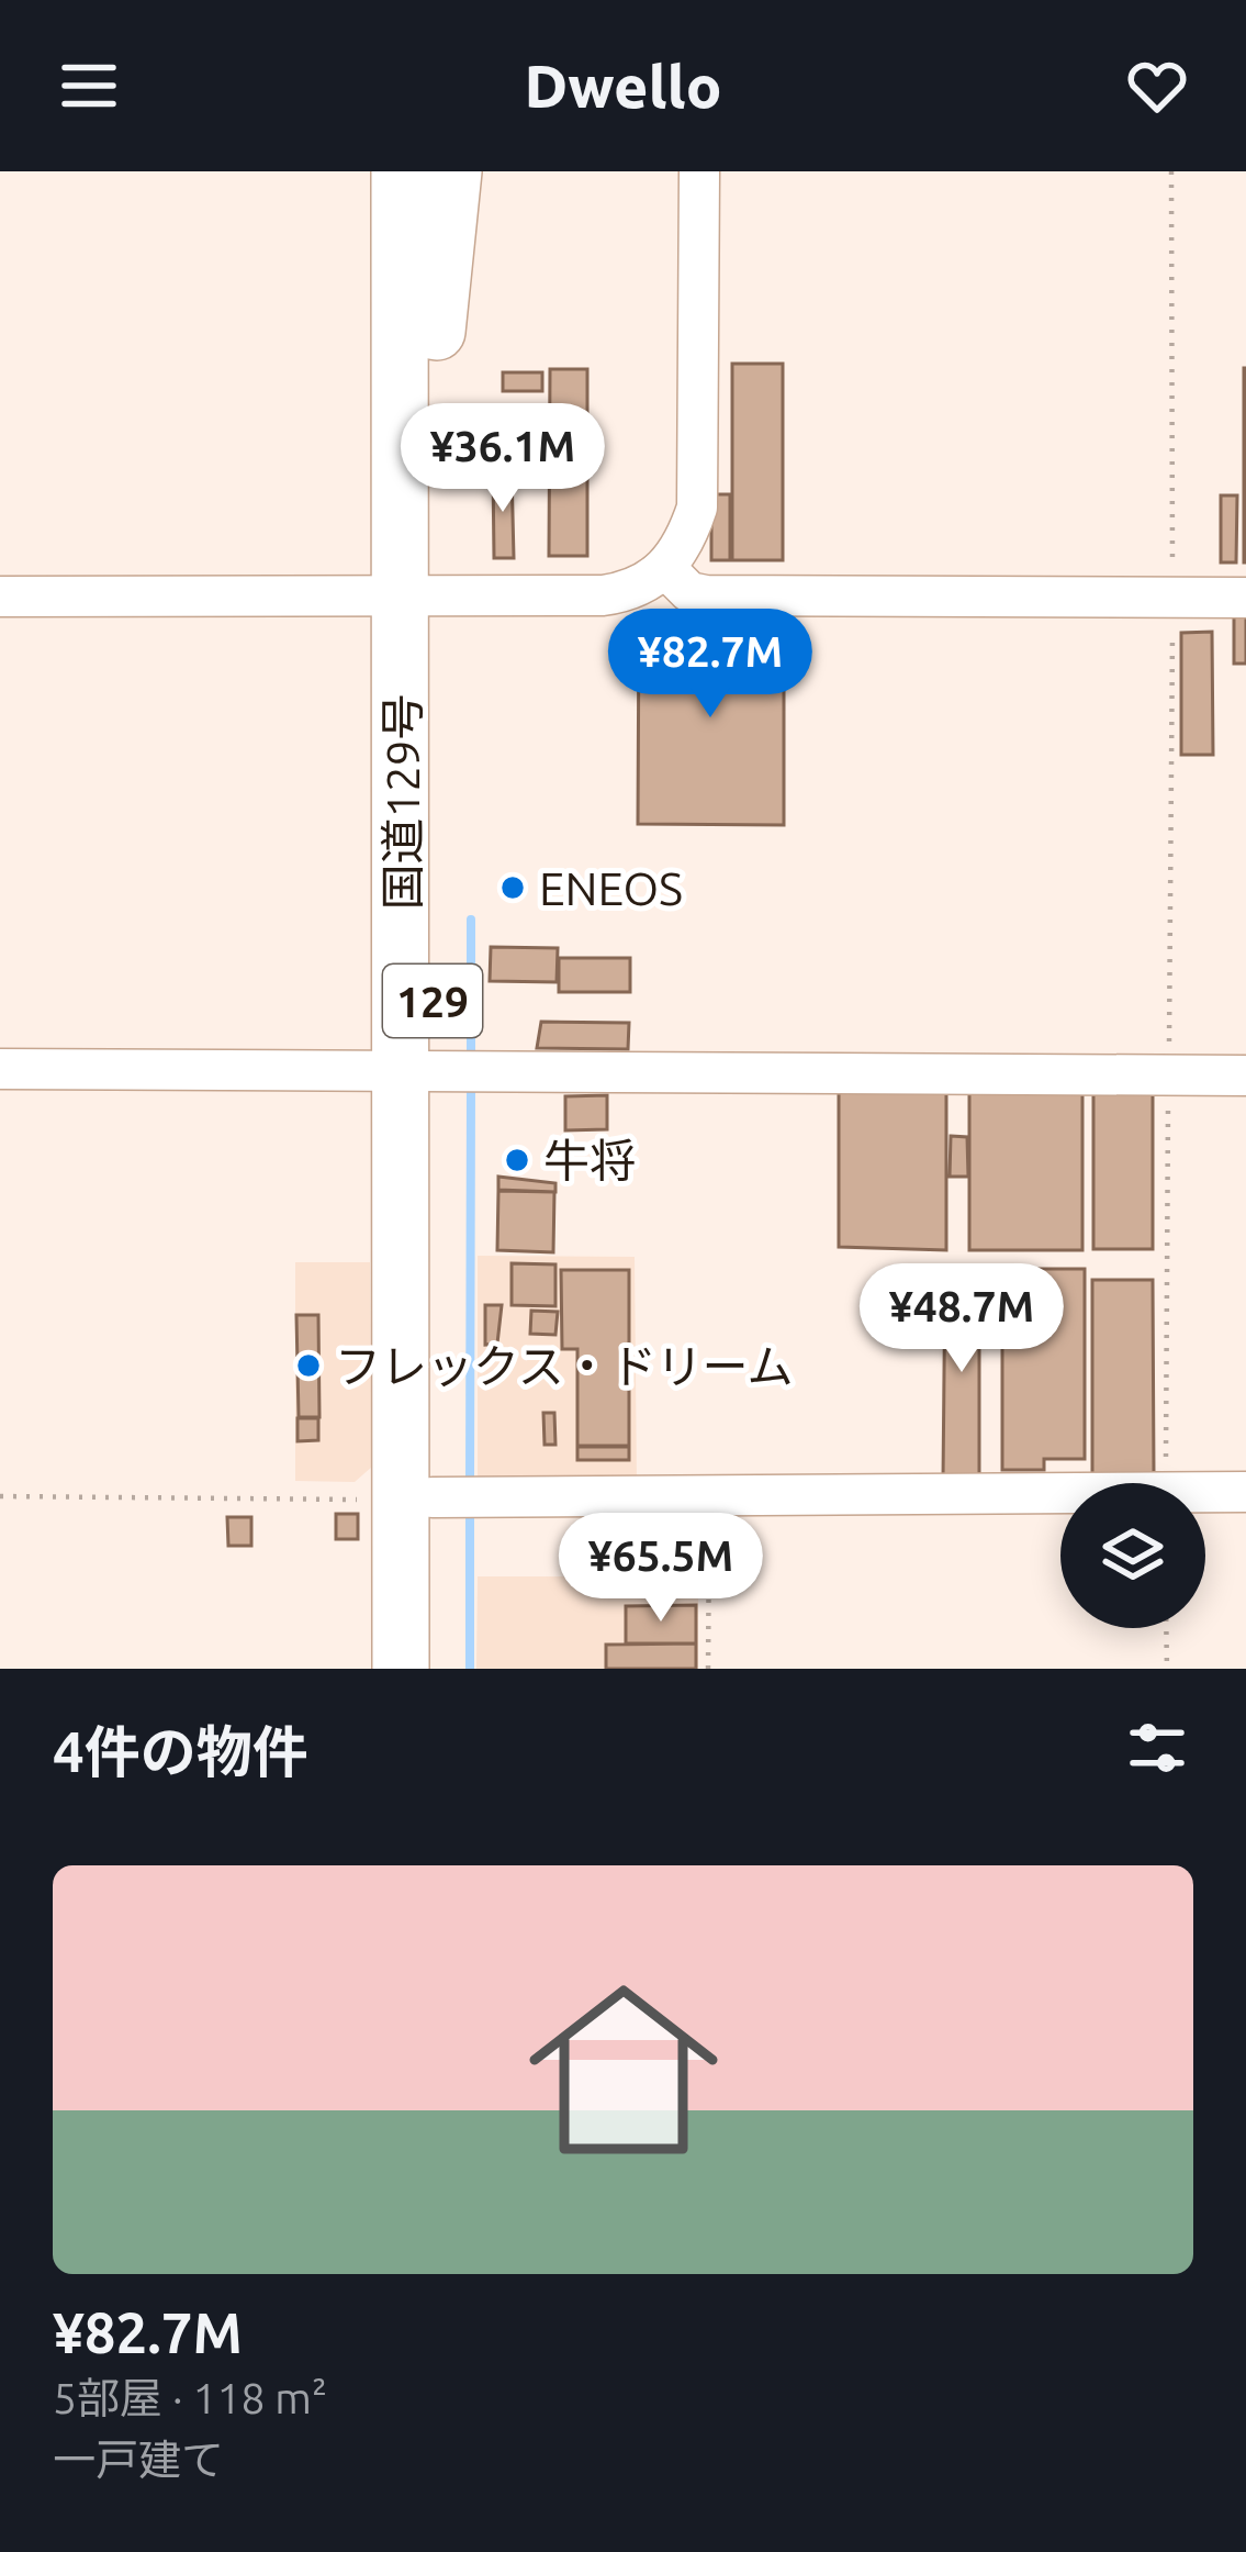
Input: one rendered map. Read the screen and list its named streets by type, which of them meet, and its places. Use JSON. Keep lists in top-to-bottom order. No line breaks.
{"streets":{"highway":["国道129号","129"]},"crossings":[["国道129号","129"]],"places":["ENEOS","牛将","フレックス・ドリーム"],"page":{"header":"Dwello","price":["¥36.1M","¥82.7M","¥48.7M","¥65.5M"],"heading":"4件の物件","list":[{"name":"¥82.7M","note":"5部屋 · 118 m² · 一戸建て"}]}}
